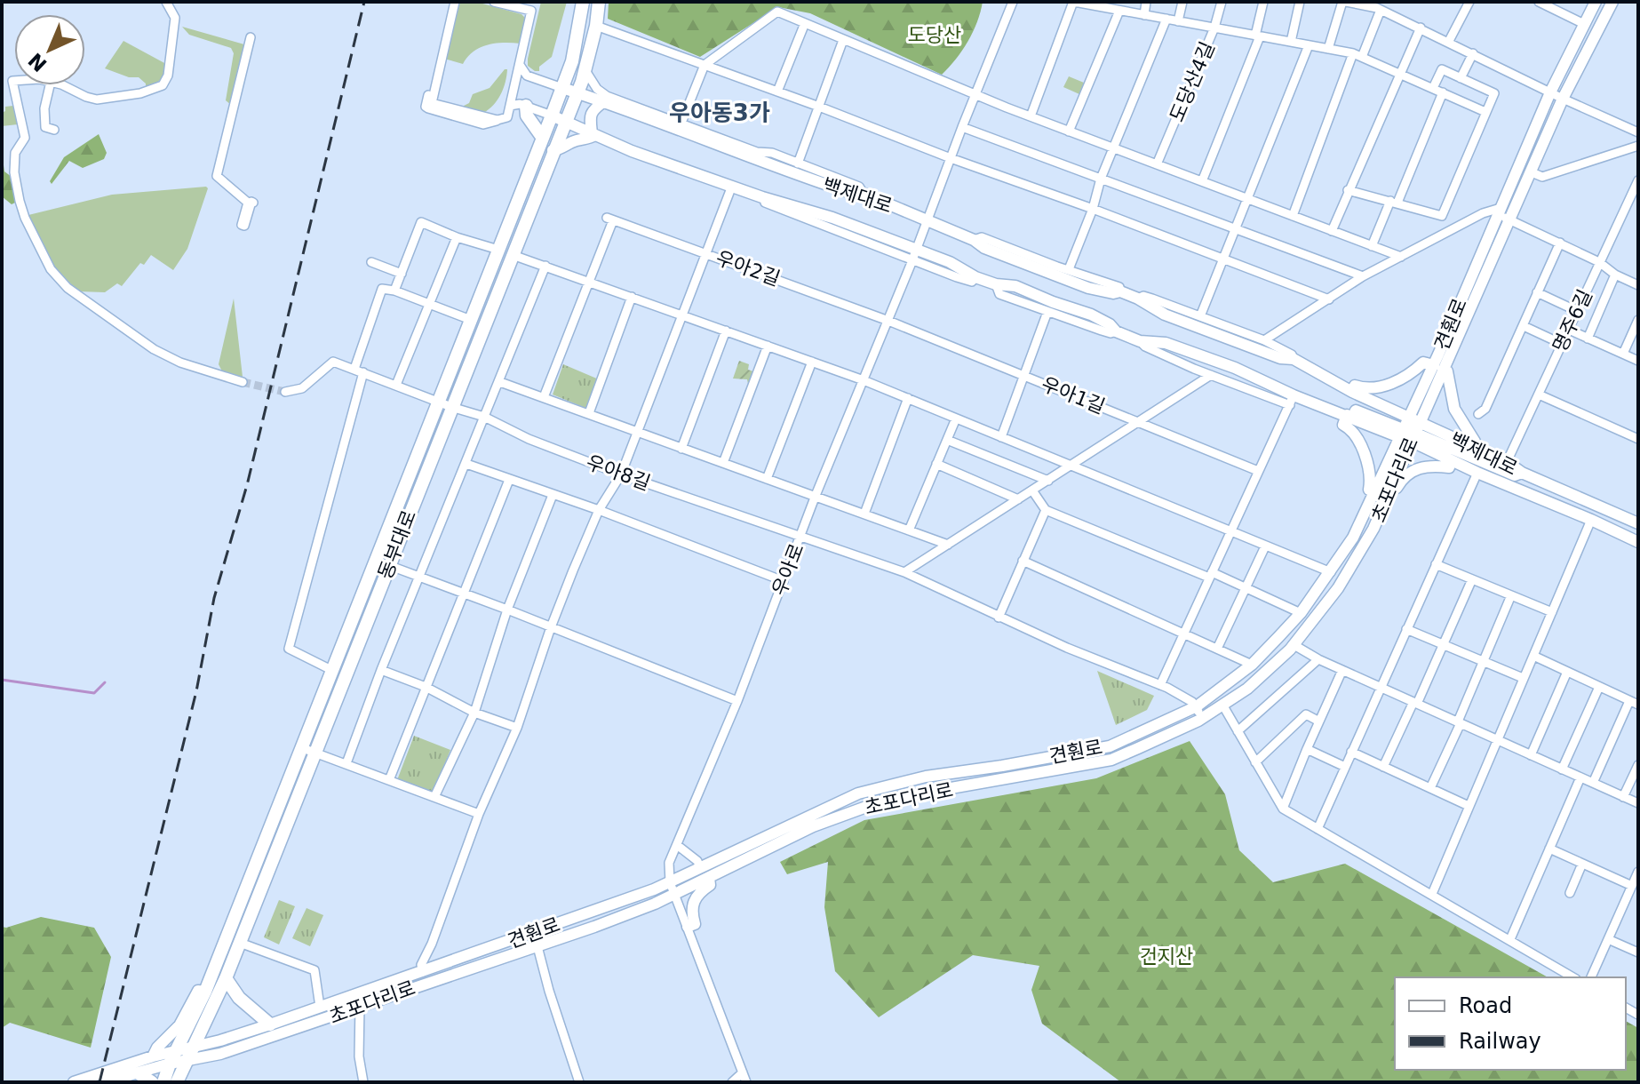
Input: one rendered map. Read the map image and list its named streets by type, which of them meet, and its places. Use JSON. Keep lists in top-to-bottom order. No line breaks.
{"streets":{"main road":["동부대로"],"street":["도당산4길","백제대로","우아2길","명주6길","견훤로","우아1길","우아8길","초포다리로","우아로"]},"crossings":[["백제대로","명주6길"],["백제대로","견훤로"],["백제대로","초포다리로"],["백제대로","동부대로"],["백제대로","우아로"],["우아2길","우아1길"],["우아2길","우아로"],["견훤로","우아8길"],["견훤로","초포다리로"],["견훤로","동부대로"],["견훤로","우아로"],["우아1길","우아로"],["우아8길","동부대로"],["우아8길","우아로"],["초포다리로","동부대로"]],"districts":["우아동3가"],"parks":["도당산","건지산"],"legend":["Road","Railway"],"north":"bottom left"}
